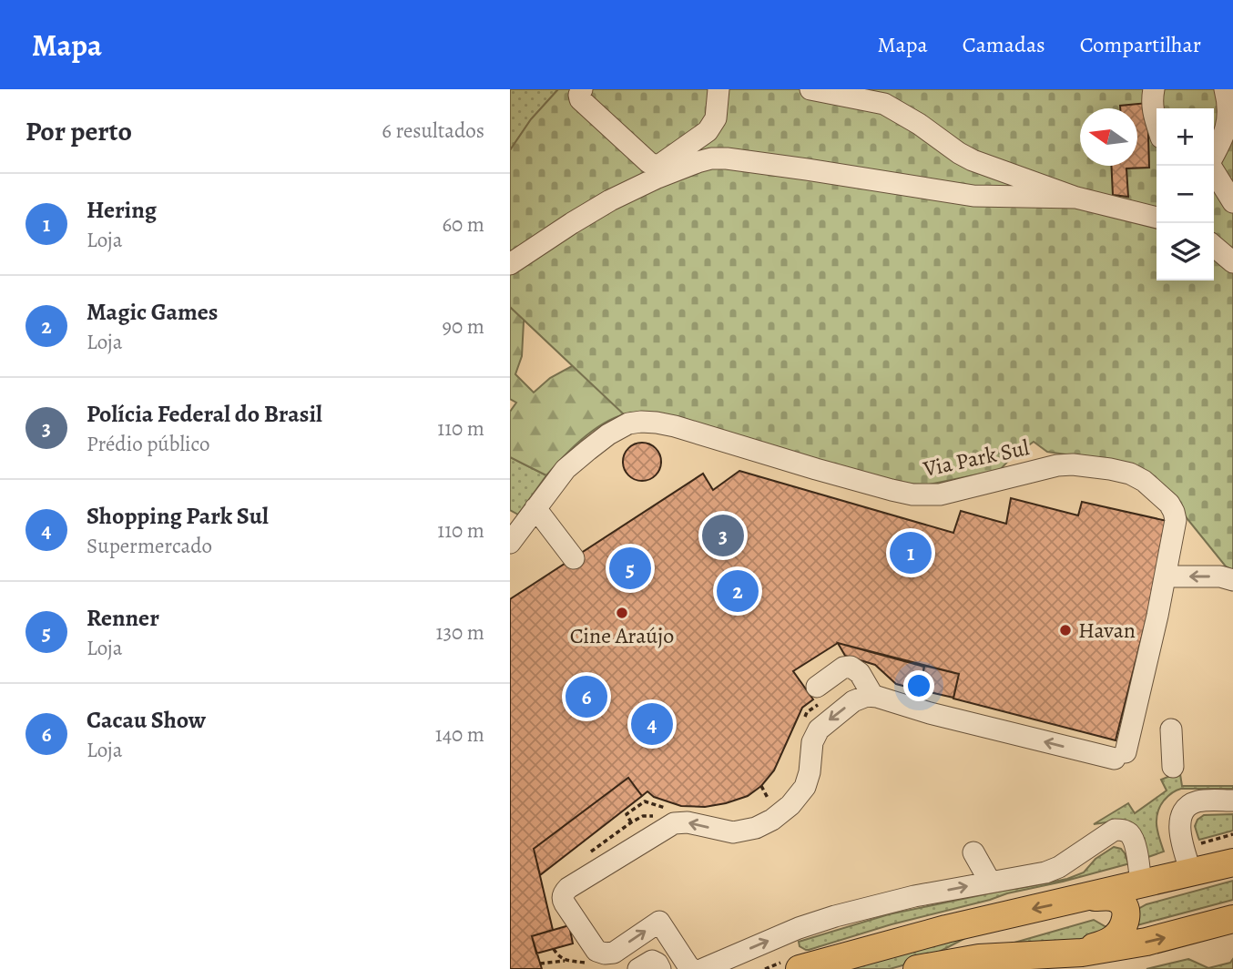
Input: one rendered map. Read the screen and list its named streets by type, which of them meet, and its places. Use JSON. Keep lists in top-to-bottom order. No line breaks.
{"streets":{"street":["Via Park Sul"]},"places":["Cine Araújo","Havan"],"north":"left","page":{"header":"Mapa","nav":["Mapa","Camadas","Compartilhar"],"heading":["Por perto","6 resultados"],"map_buttons":["+","−"],"list":[{"mark":"1","name":"Hering","note":"Loja","value":"60 m"},{"mark":"2","name":"Magic Games","note":"Loja","value":"90 m"},{"mark":"3","name":"Polícia Federal do Brasil","note":"Prédio público","value":"110 m"},{"mark":"4","name":"Shopping Park Sul","note":"Supermercado","value":"110 m"},{"mark":"5","name":"Renner","note":"Loja","value":"130 m"},{"mark":"6","name":"Cacau Show","note":"Loja","value":"140 m"}],"pins":["3","1","5","2","6","4"]}}
